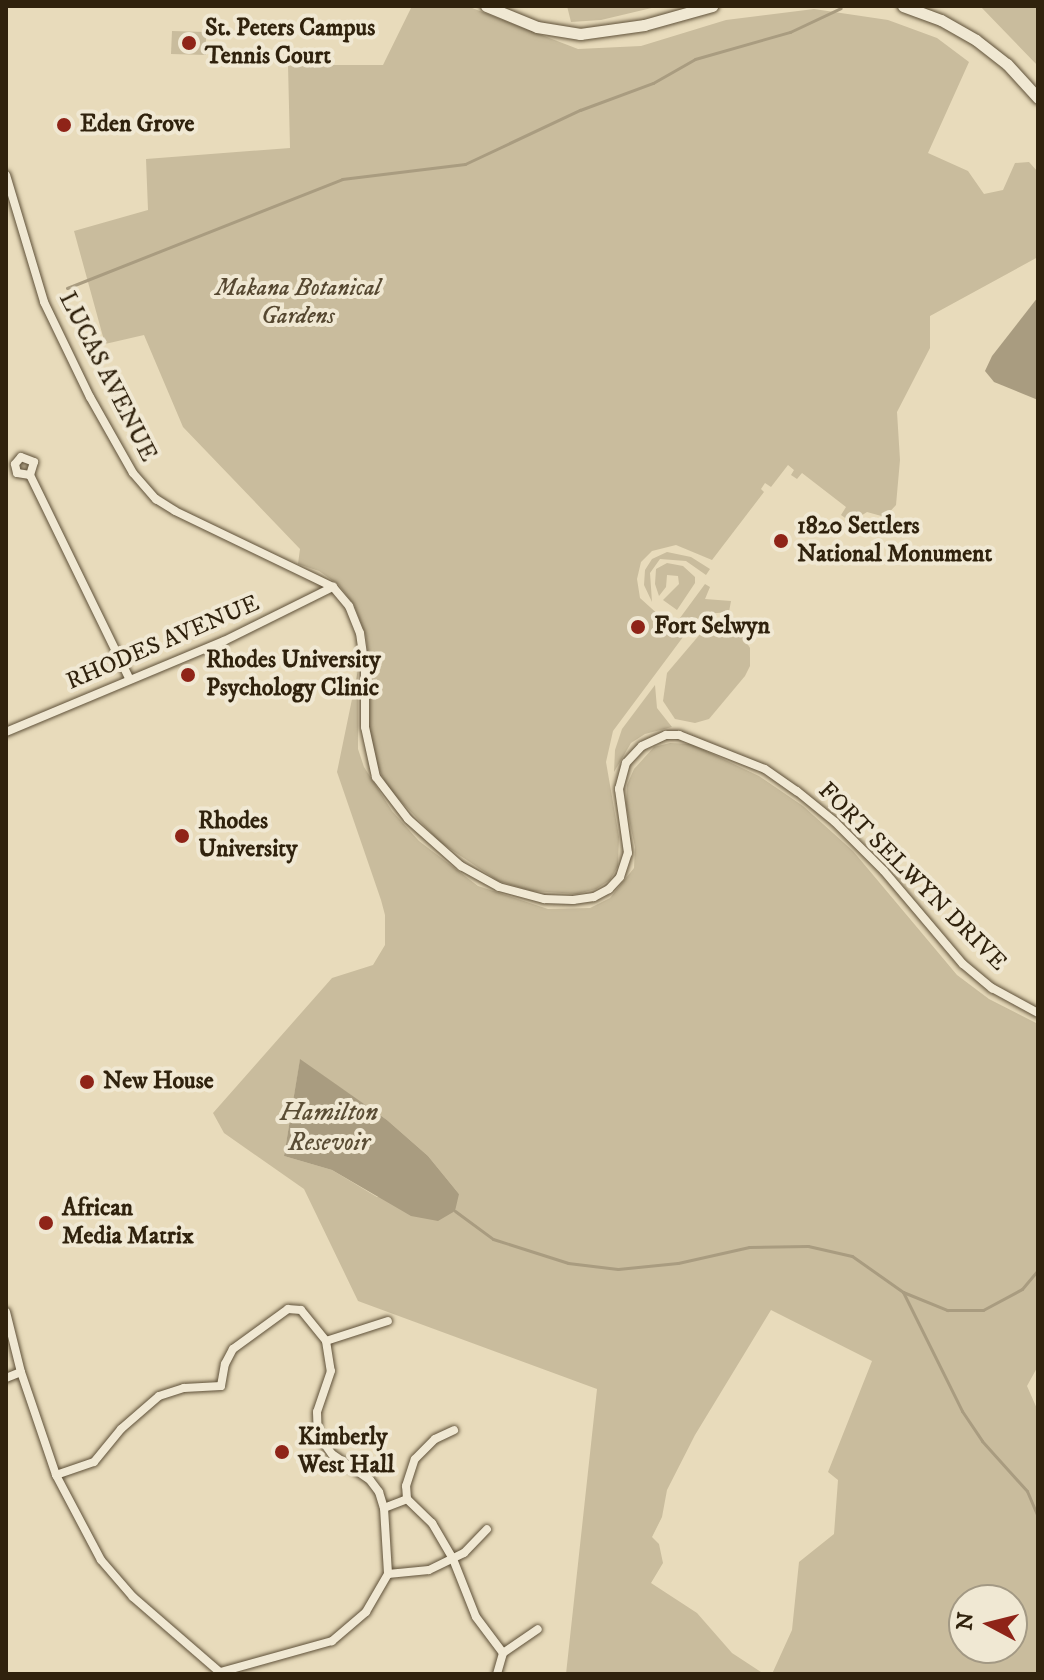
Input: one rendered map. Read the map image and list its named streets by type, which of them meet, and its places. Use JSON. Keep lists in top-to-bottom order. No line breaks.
{"streets":{"street":["LUCAS AVENUE","RHODES AVENUE","FORT SELWYN DRIVE"]},"crossings":[["LUCAS AVENUE","RHODES AVENUE"],["LUCAS AVENUE","FORT SELWYN DRIVE"],["RHODES AVENUE","FORT SELWYN DRIVE"]],"water":["Hamilton Resevoir"],"parks":["Makana Botanical Gardens"],"places":["St. Peters Campus Tennis Court","Eden Grove","1820 Settlers National Monument","Fort Selwyn","Rhodes University Psychology Clinic","Rhodes University","New House","African Media Matrix","Kimberly West Hall"],"north":"left"}
